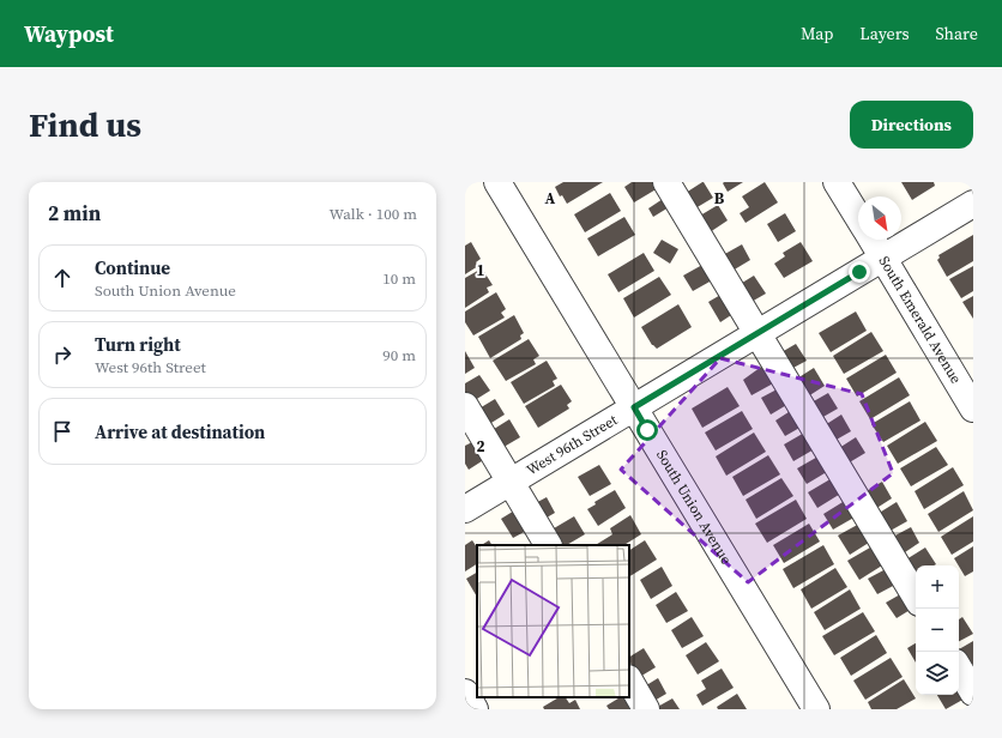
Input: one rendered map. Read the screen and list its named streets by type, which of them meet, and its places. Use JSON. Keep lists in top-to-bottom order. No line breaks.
{"streets":{"street":["South Emerald Avenue","West 96th Street","South Union Avenue"]},"crossings":[["South Emerald Avenue","West 96th Street"],["West 96th Street","South Union Avenue"]],"north":"bottom right","page":{"header":"Waypost","nav":["Map","Layers","Share"],"buttons":"Directions","title":"Find us","heading":["2 min","Walk · 100 m"],"list":[["Continue","South Union Avenue","10 m"],["Turn right","West 96th Street","90 m"],"Arrive at destination"],"map_buttons":["+","−"]},"grid":{"columns":["A","B"],"rows":["1","2"]}}
